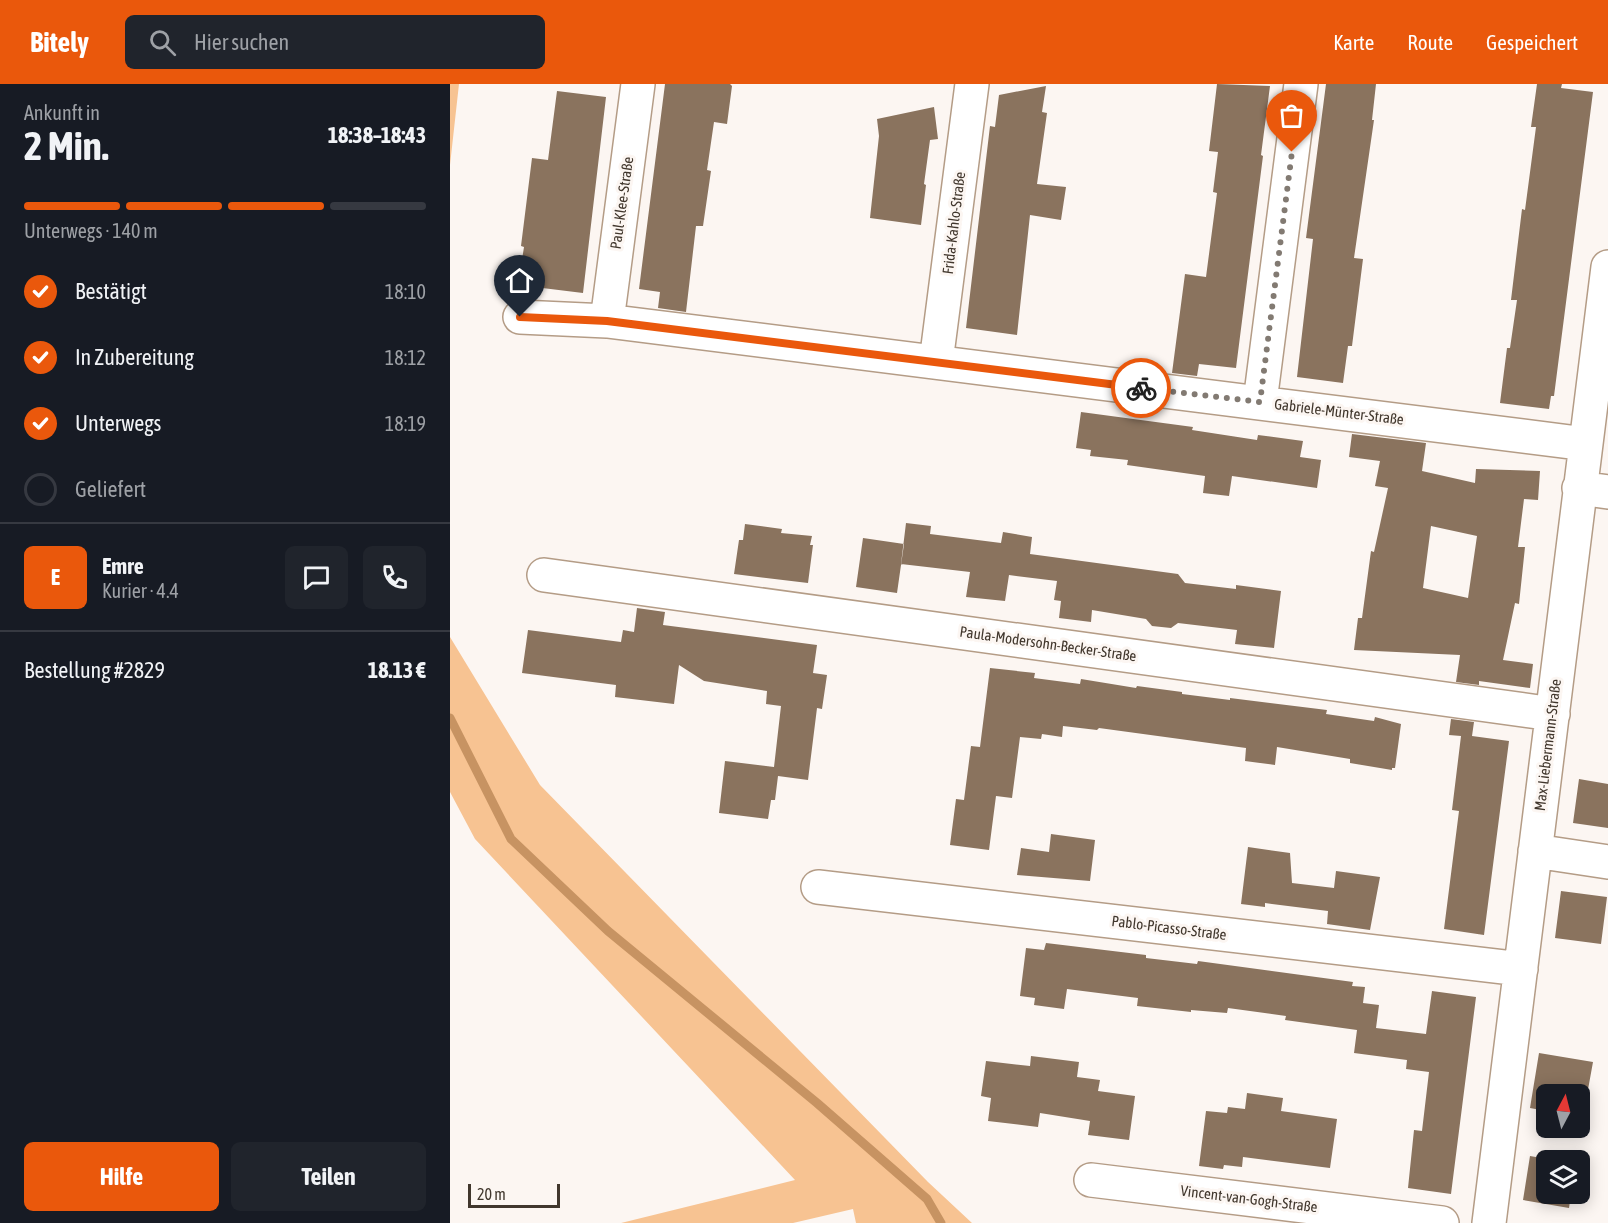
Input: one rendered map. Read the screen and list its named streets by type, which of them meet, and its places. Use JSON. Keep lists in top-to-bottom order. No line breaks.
{"streets":{"street":["Paul-Klee-Straße","Frida-Kahlo-Straße","Gabriele-Münter-Straße","Paula-Modersohn-Becker-Straße","Max-Liebermann-Straße","Pablo-Picasso-Straße","Vincent-van-Gogh-Straße"]},"crossings":[["Paul-Klee-Straße","Gabriele-Münter-Straße"],["Frida-Kahlo-Straße","Gabriele-Münter-Straße"],["Gabriele-Münter-Straße","Max-Liebermann-Straße"],["Paula-Modersohn-Becker-Straße","Max-Liebermann-Straße"],["Max-Liebermann-Straße","Pablo-Picasso-Straße"]],"scale_bar":"20 m","north":"top","page":{"header":"Bitely","search":"Hier suchen","nav":["Karte","Route","Gespeichert"],"heading":["2 Min.","Ankunft in","18:38–18:43"],"panel":["Emre","Kurier · 4.4","Bestellung #2829","18.13 €"],"bar":"Unterwegs · 140 m","list":[["Bestätigt","18:10"],["In Zubereitung","18:12"],["Unterwegs","18:19"],"Geliefert"],"round":"E","buttons":["Hilfe","Teilen"],"scale":"20 m"}}
